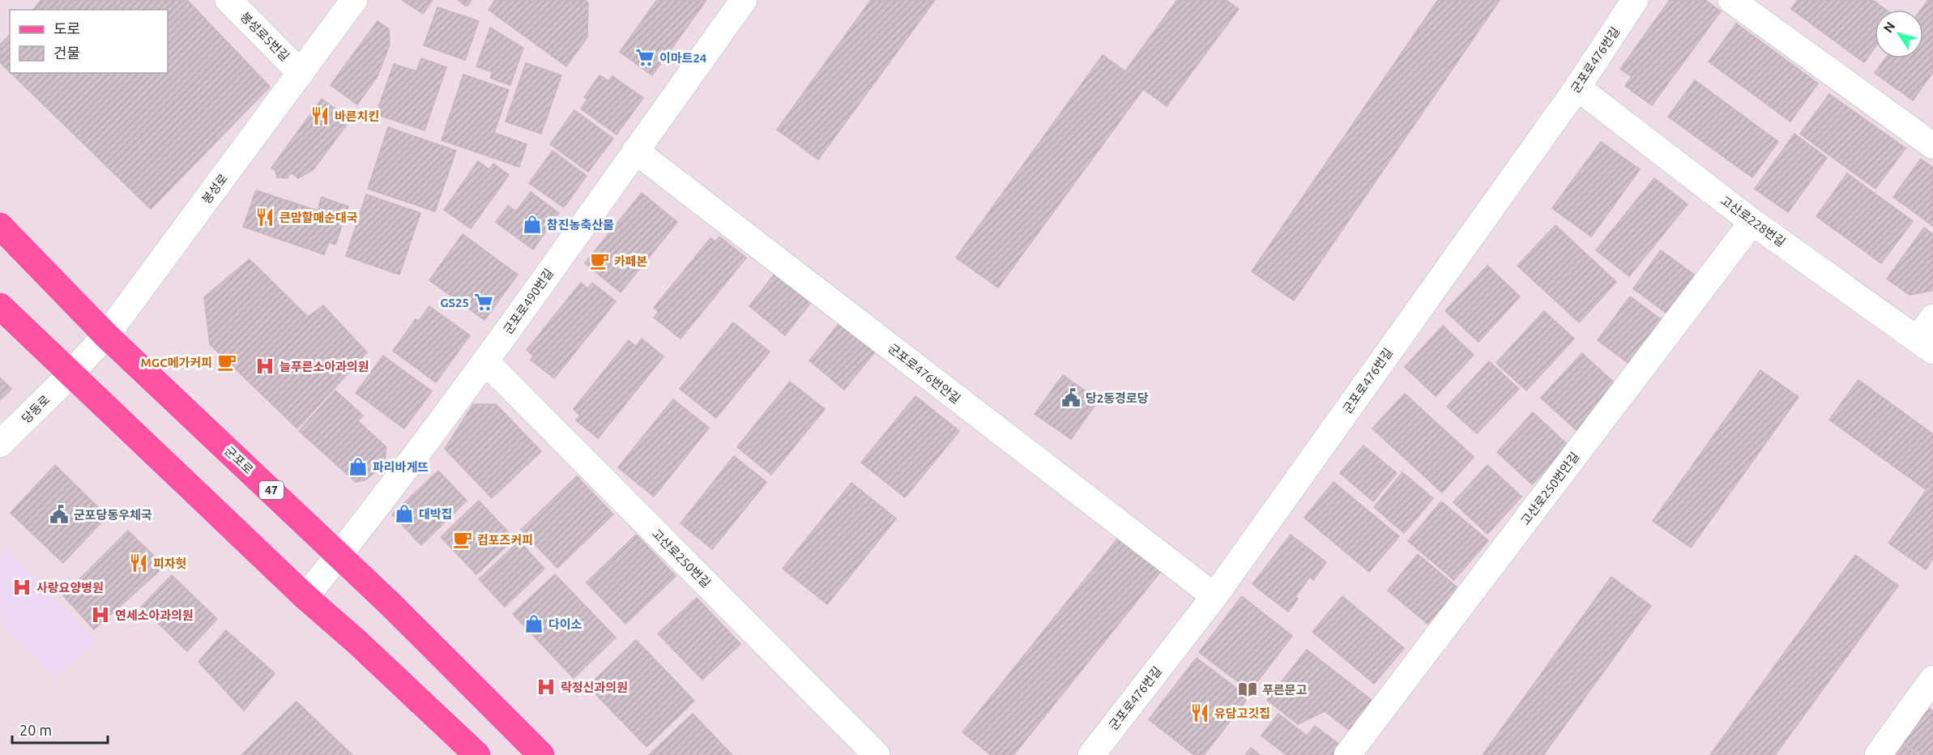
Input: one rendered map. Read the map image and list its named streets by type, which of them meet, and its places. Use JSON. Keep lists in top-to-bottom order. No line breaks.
{"streets":{"main road":["군포로","47"],"street":["봉성로5번길","군포로476번길","봉성로","고산로228번길","군포로490번길","군포로476번안길","당동로","고산로250번안길","고산로250번길"]},"crossings":[["봉성로5번길","봉성로"],["군포로476번길","고산로228번길"],["군포로476번길","군포로476번안길"],["봉성로","당동로"],["봉성로","군포로"],["고산로228번길","고산로250번안길"],["군포로490번길","군포로476번안길"],["군포로490번길","군포로"],["군포로490번길","고산로250번길"]],"places":{"supermarket":["이마트24","GS25"],"restaurant":["바른치킨","큰맘할매순대국","피자헛","유담고깃집"],"shop":["참진농축산물","파리바게뜨","대박집","다이소"],"cafe":["카페본","MGC메가커피","컴포즈커피"],"hospital":["늘푸른소아과의원","사랑요양병원","연세소아과의원","락정신과의원"],"public building":["당2동경로당","군포당동우체국"],"library":["푸른문고"]},"legend":["도로","건물"],"scale_bar":"20 m","north":"top left"}
